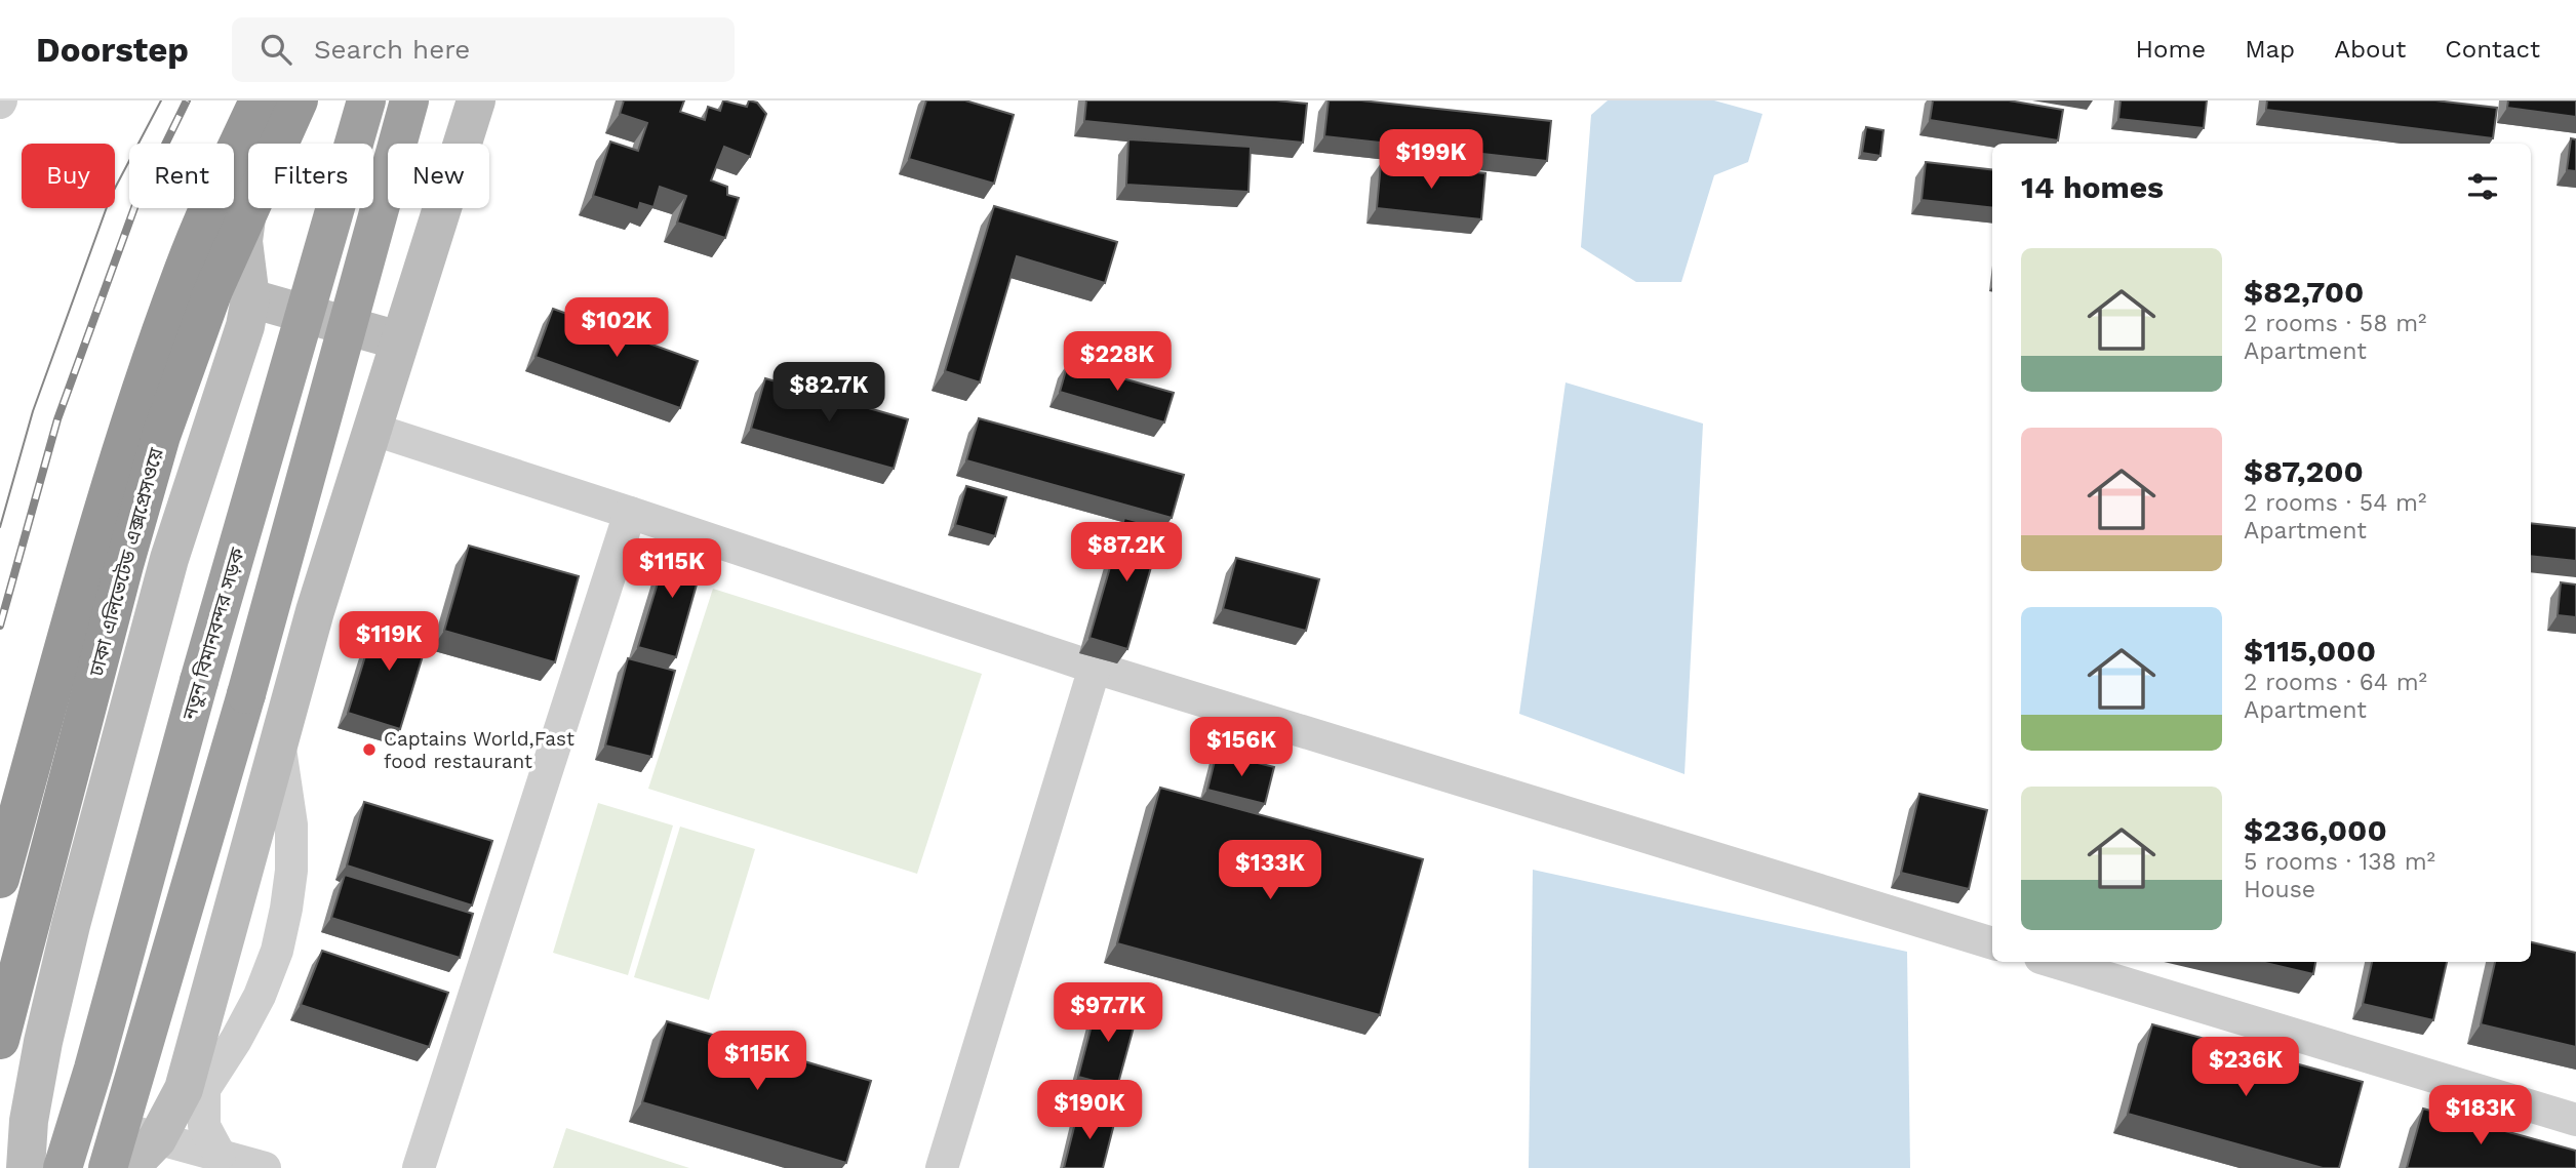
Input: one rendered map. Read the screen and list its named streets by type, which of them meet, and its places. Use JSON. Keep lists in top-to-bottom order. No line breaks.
{"streets":{"highway":["ঢাকা এলিভেটেড এক্সপ্রেসওয়ে","নতুন বিমানবন্দর সড়ক"]},"places":["Captains World,Fast food restaurant"],"page":{"header":"Doorstep","search":"Search here","nav":["Home","Map","About","Contact"],"price":["$199K","$102K","$228K","$82.7K","$87.2K","$115K","$119K","$156K","$133K","$97.7K","$115K","$236K","$190K","$183K"],"chip":["Buy","Rent","Filters","New"],"heading":"14 homes","list":[{"name":"$82,700","note":"2 rooms · 58 m² · Apartment"},{"name":"$87,200","note":"2 rooms · 54 m² · Apartment"},{"name":"$115,000","note":"2 rooms · 64 m² · Apartment"},{"name":"$236,000","note":"5 rooms · 138 m² · House"}]}}
